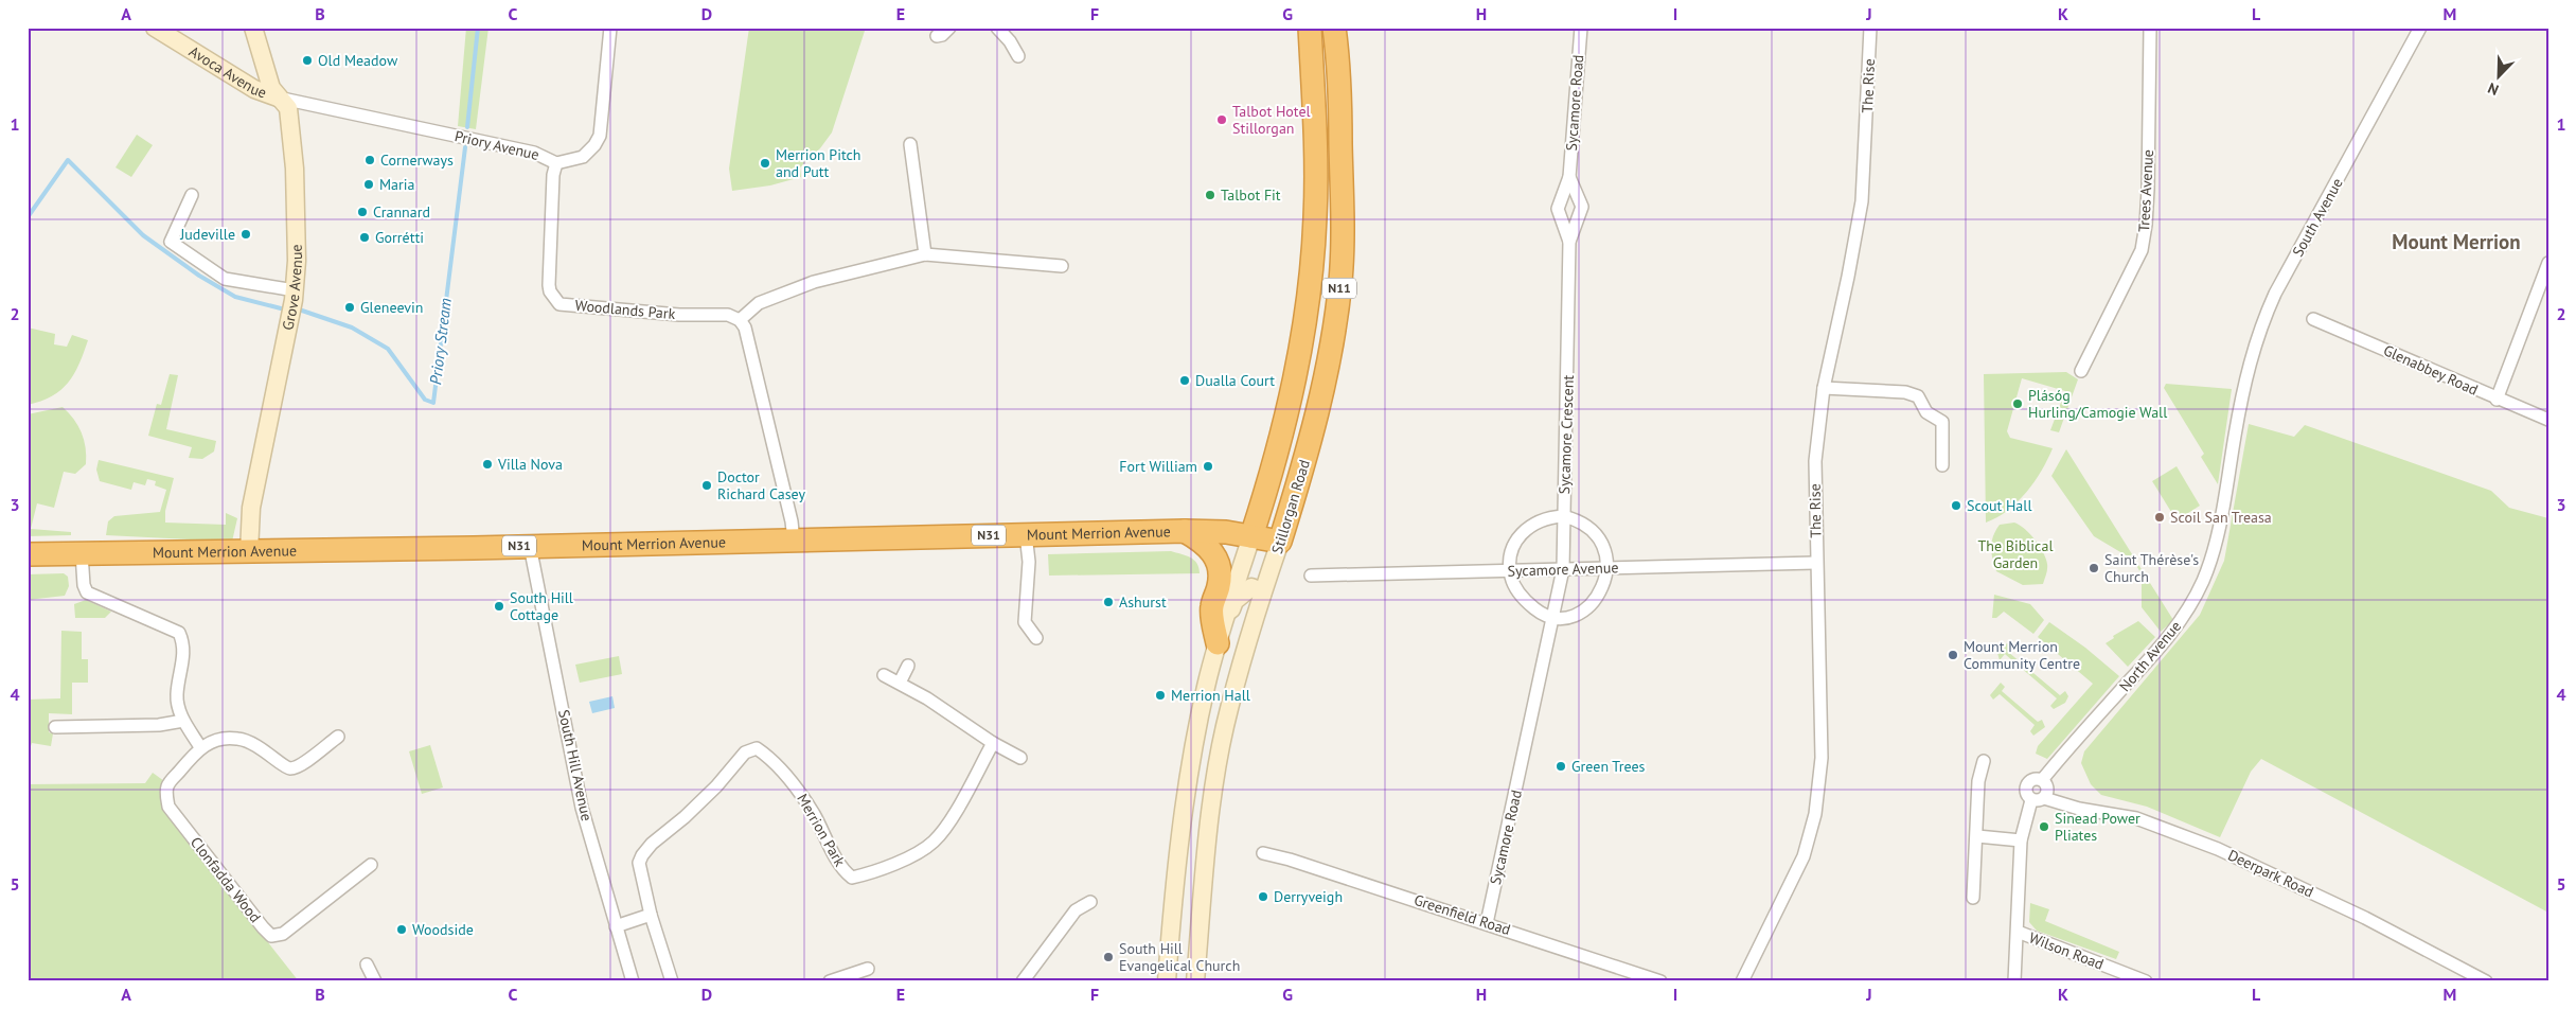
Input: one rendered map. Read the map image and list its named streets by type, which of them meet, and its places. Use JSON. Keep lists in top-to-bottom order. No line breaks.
{"streets":{"highway":["N11","Stillorgan Road","Mount Merrion Avenue","N31"],"main road":["Avoca Avenue","Grove Avenue"],"street":["The Rise","Sycamore Road","Priory Avenue","Trees Avenue","South Avenue","Woodlands Park","Glenabbey Road","Sycamore Crescent","Sycamore Avenue","North Avenue","South Hill Avenue","Merrion Park","Deerpark Road","Clonfadda Wood","Greenfield Road","Wilson Road"]},"crossings":[["Avoca Avenue","Priory Avenue"],["Avoca Avenue","Grove Avenue"],["The Rise","Sycamore Avenue"],["Sycamore Road","Sycamore Crescent"],["Sycamore Road","Greenfield Road"],["Priory Avenue","Grove Avenue"],["Priory Avenue","Woodlands Park"],["South Avenue","North Avenue"],["Grove Avenue","Mount Merrion Avenue"],["Sycamore Crescent","Sycamore Avenue"],["Stillorgan Road","Mount Merrion Avenue"],["Mount Merrion Avenue","South Hill Avenue"],["North Avenue","Deerpark Road"]],"districts":["Mount Merrion"],"water":["Priory Stream"],"parks":["The Biblical Garden"],"places":["Old Meadow","Talbot Hotel Stillorgan","Cornerways","Merrion Pitch and Putt","Maria","Talbot Fit","Crannard","Judeville","Gorrétti","Gleneevin","Dualla Court","Plásóg Hurling/Camogie Wall","Villa Nova","Fort William","Doctor Richard Casey","Scout Hall","Scoil San Treasa","Saint Thérèse's Church","Ashurst","South Hill Cottage","Mount Merrion Community Centre","Merrion Hall","Green Trees","Sinead Power Pliates","Derryveigh","Woodside","South Hill Evangelical Church"],"north":"bottom left","grid":{"columns":["A","B","C","D","E","F","G","H","I","J","K","L","M"],"rows":["1","2","3","4","5"]}}
